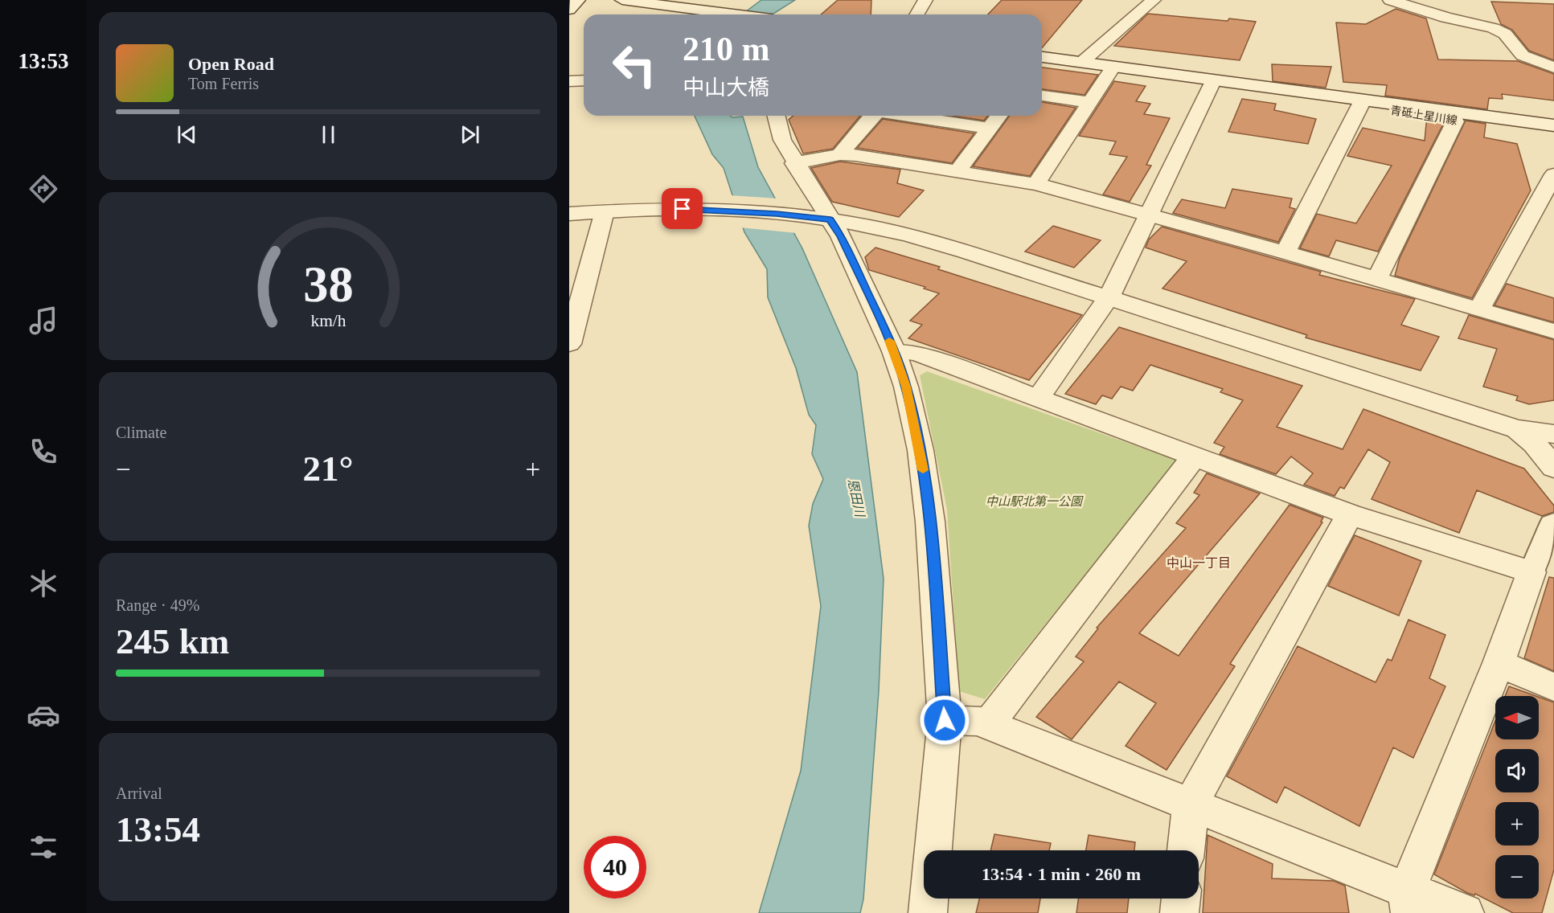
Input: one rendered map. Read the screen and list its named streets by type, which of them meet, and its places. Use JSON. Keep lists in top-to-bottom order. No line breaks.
{"streets":{"street":["青砥上星川線"]},"districts":["中山一丁目"],"water":["恩田川"],"parks":["中山駅北第一公園"],"north":"left","page":{"tabs":"13:53","turn":["210 m","中山大橋"],"song":["Open Road","Tom Ferris"],"tile":["Climate",["Range · 49%","245 km"],["Arrival","13:54"]],"heat":["−","21°","+"],"map_buttons":["+","−"],"limit":"40","trip":"13:54 · 1 min · 260 m","gauge":["38","km/h"]}}
